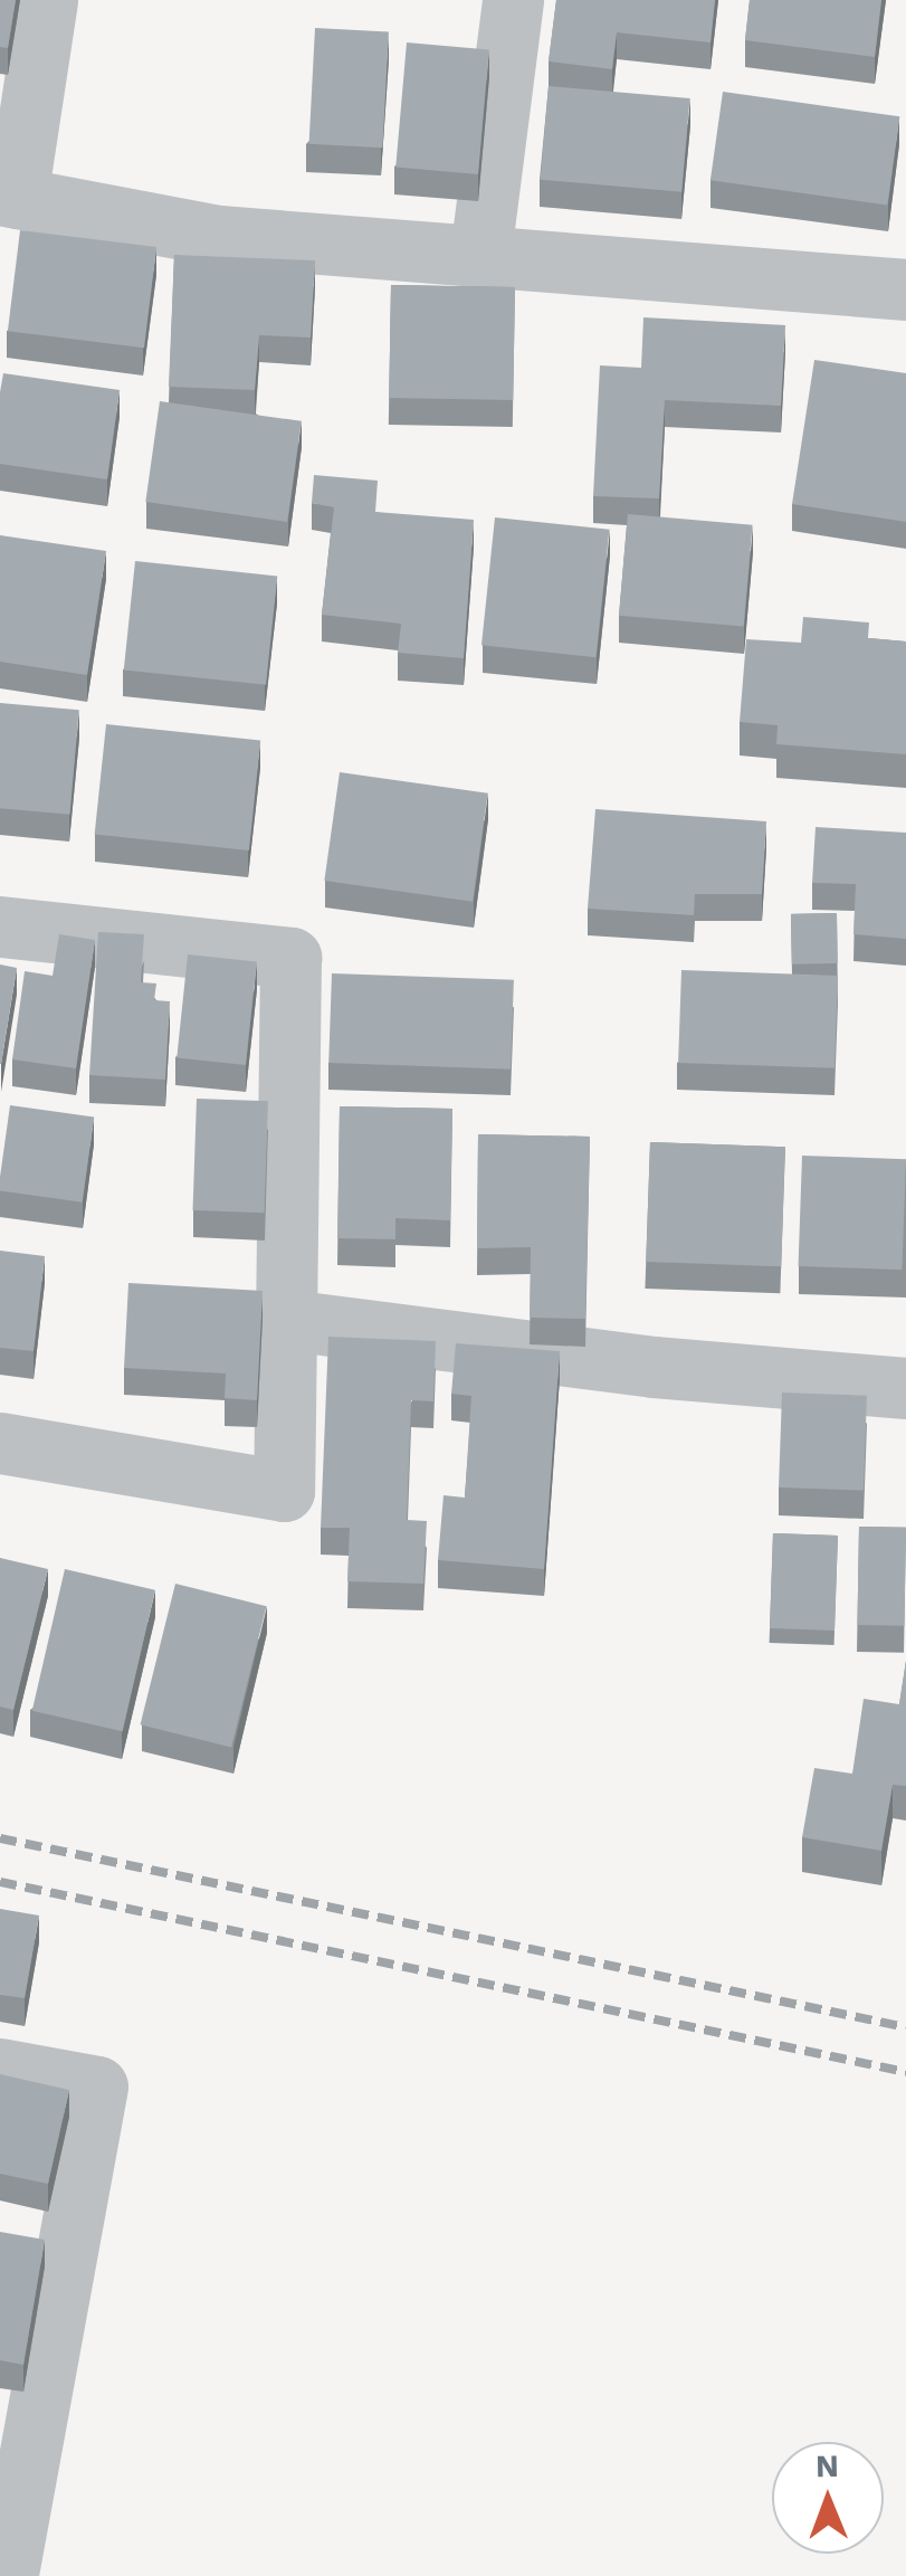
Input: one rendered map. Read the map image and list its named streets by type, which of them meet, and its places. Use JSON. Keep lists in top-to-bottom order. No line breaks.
{"north":"top"}
